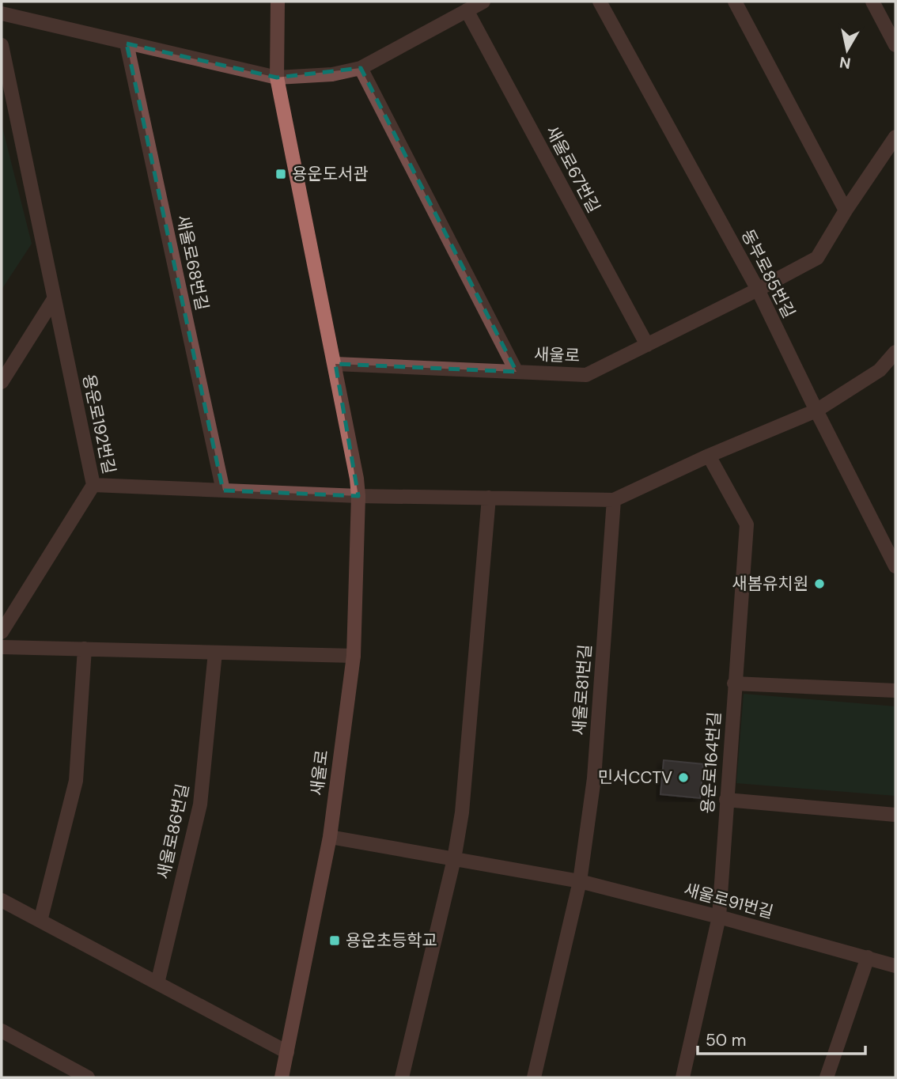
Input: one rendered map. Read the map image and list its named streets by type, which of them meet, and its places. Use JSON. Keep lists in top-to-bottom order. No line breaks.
{"streets":{"street":["새울로67번길","새울로68번길","동부로85번길","새울로","용운로192번길","새울로81번길","용운로164번길","새울로86번길","새울로91번길"]},"crossings":[["새울로67번길","새울로"],["동부로85번길","새울로"],["새울로","새울로91번길"],["새울로81번길","새울로91번길"],["용운로164번길","새울로91번길"]],"places":{"transit":["용운도서관","용운초등학교"],"other":["새봄유치원","민서CCTV"]},"scale_bar":"50 m","north":"bottom"}
